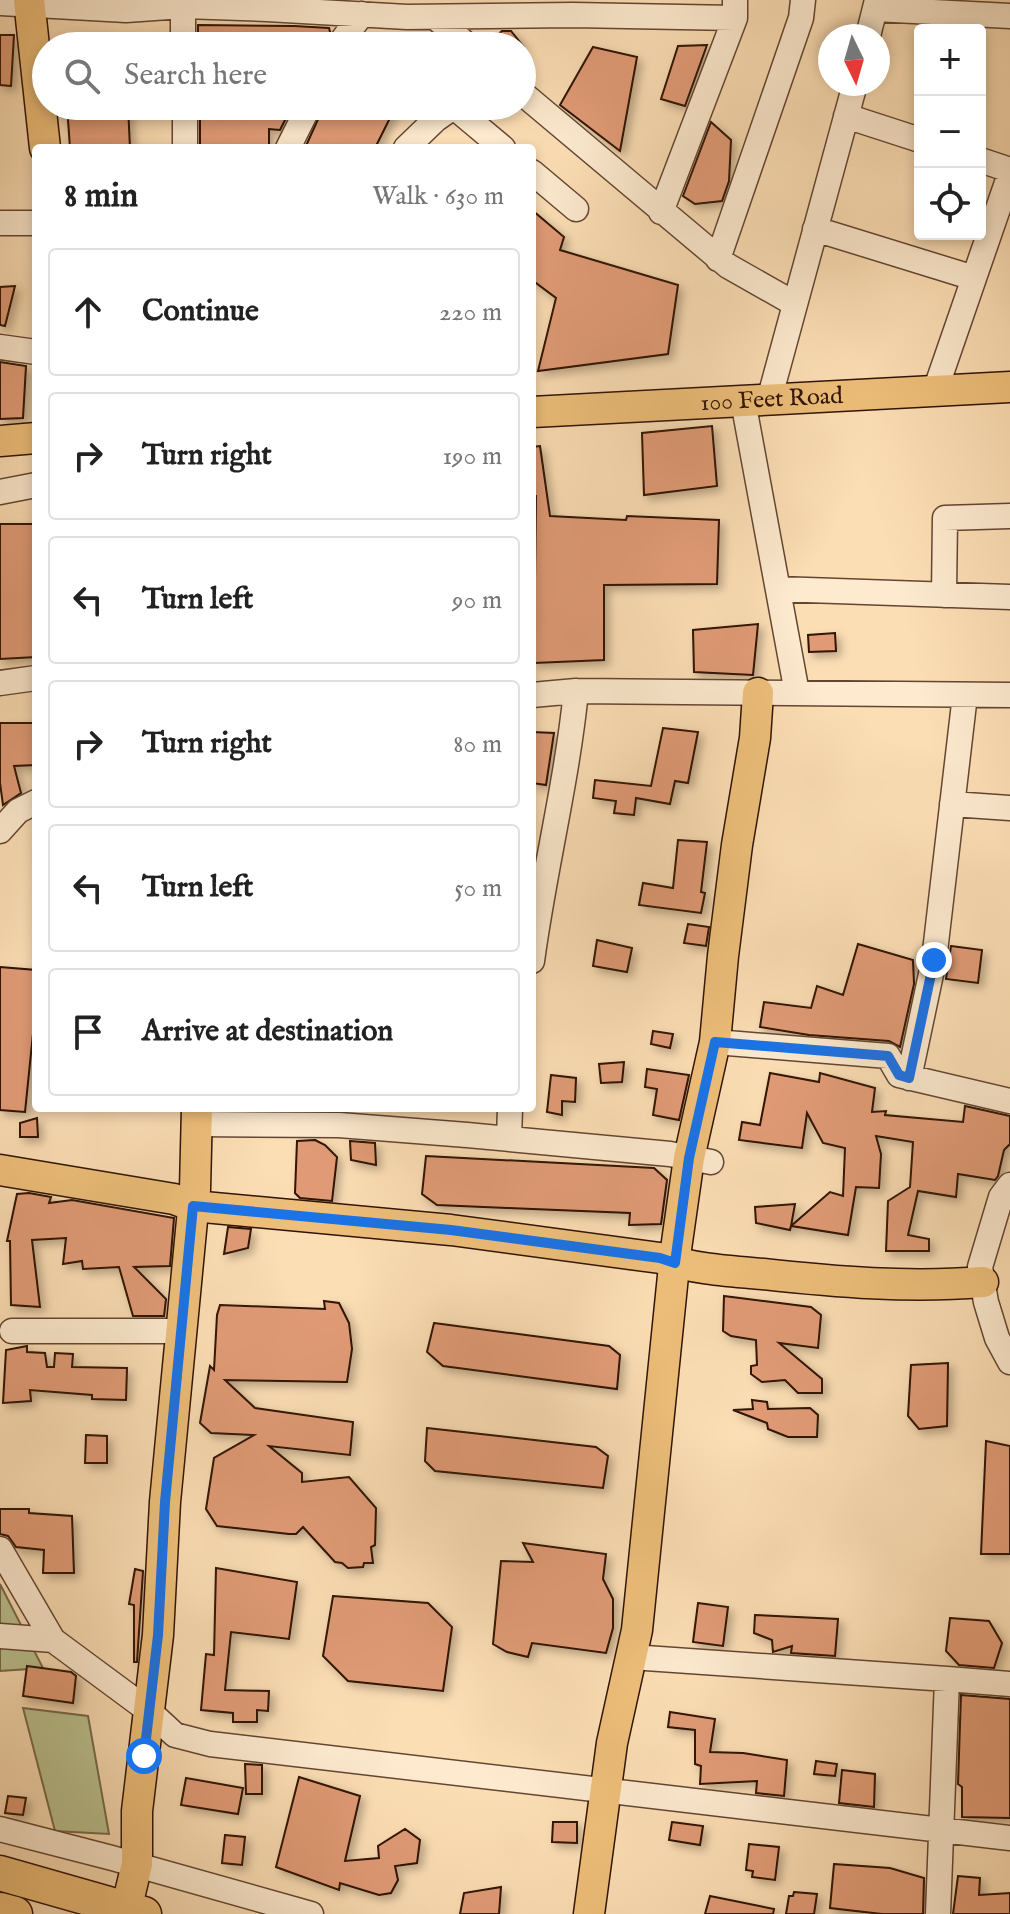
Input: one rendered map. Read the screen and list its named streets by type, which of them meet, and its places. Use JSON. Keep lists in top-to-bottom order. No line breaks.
{"streets":{"main road":["100 Feet Road"]},"north":"bottom","page":{"map_buttons":["+","−"],"search":"Search here","heading":["8 min","Walk · 630 m"],"list":[["Continue","220 m"],["Turn right","190 m"],["Turn left","90 m"],["Turn right","80 m"],["Turn left","50 m"],"Arrive at destination"]}}
